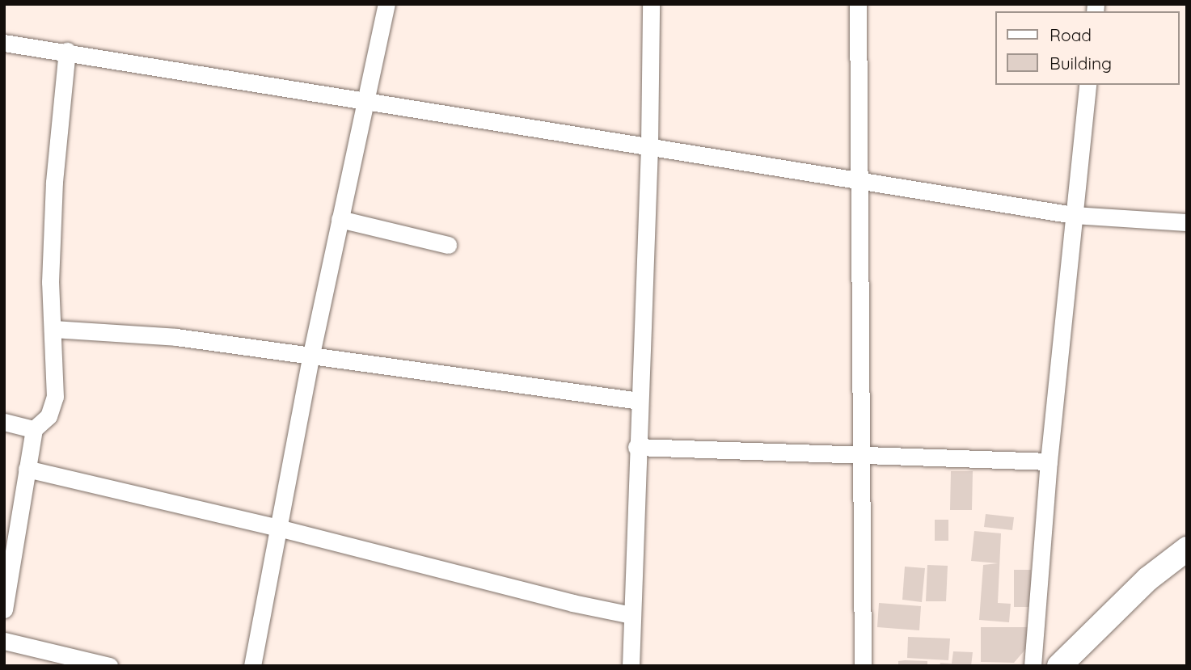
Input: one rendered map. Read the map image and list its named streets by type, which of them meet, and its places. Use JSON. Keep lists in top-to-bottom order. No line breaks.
{"legend":["Road","Building"]}
